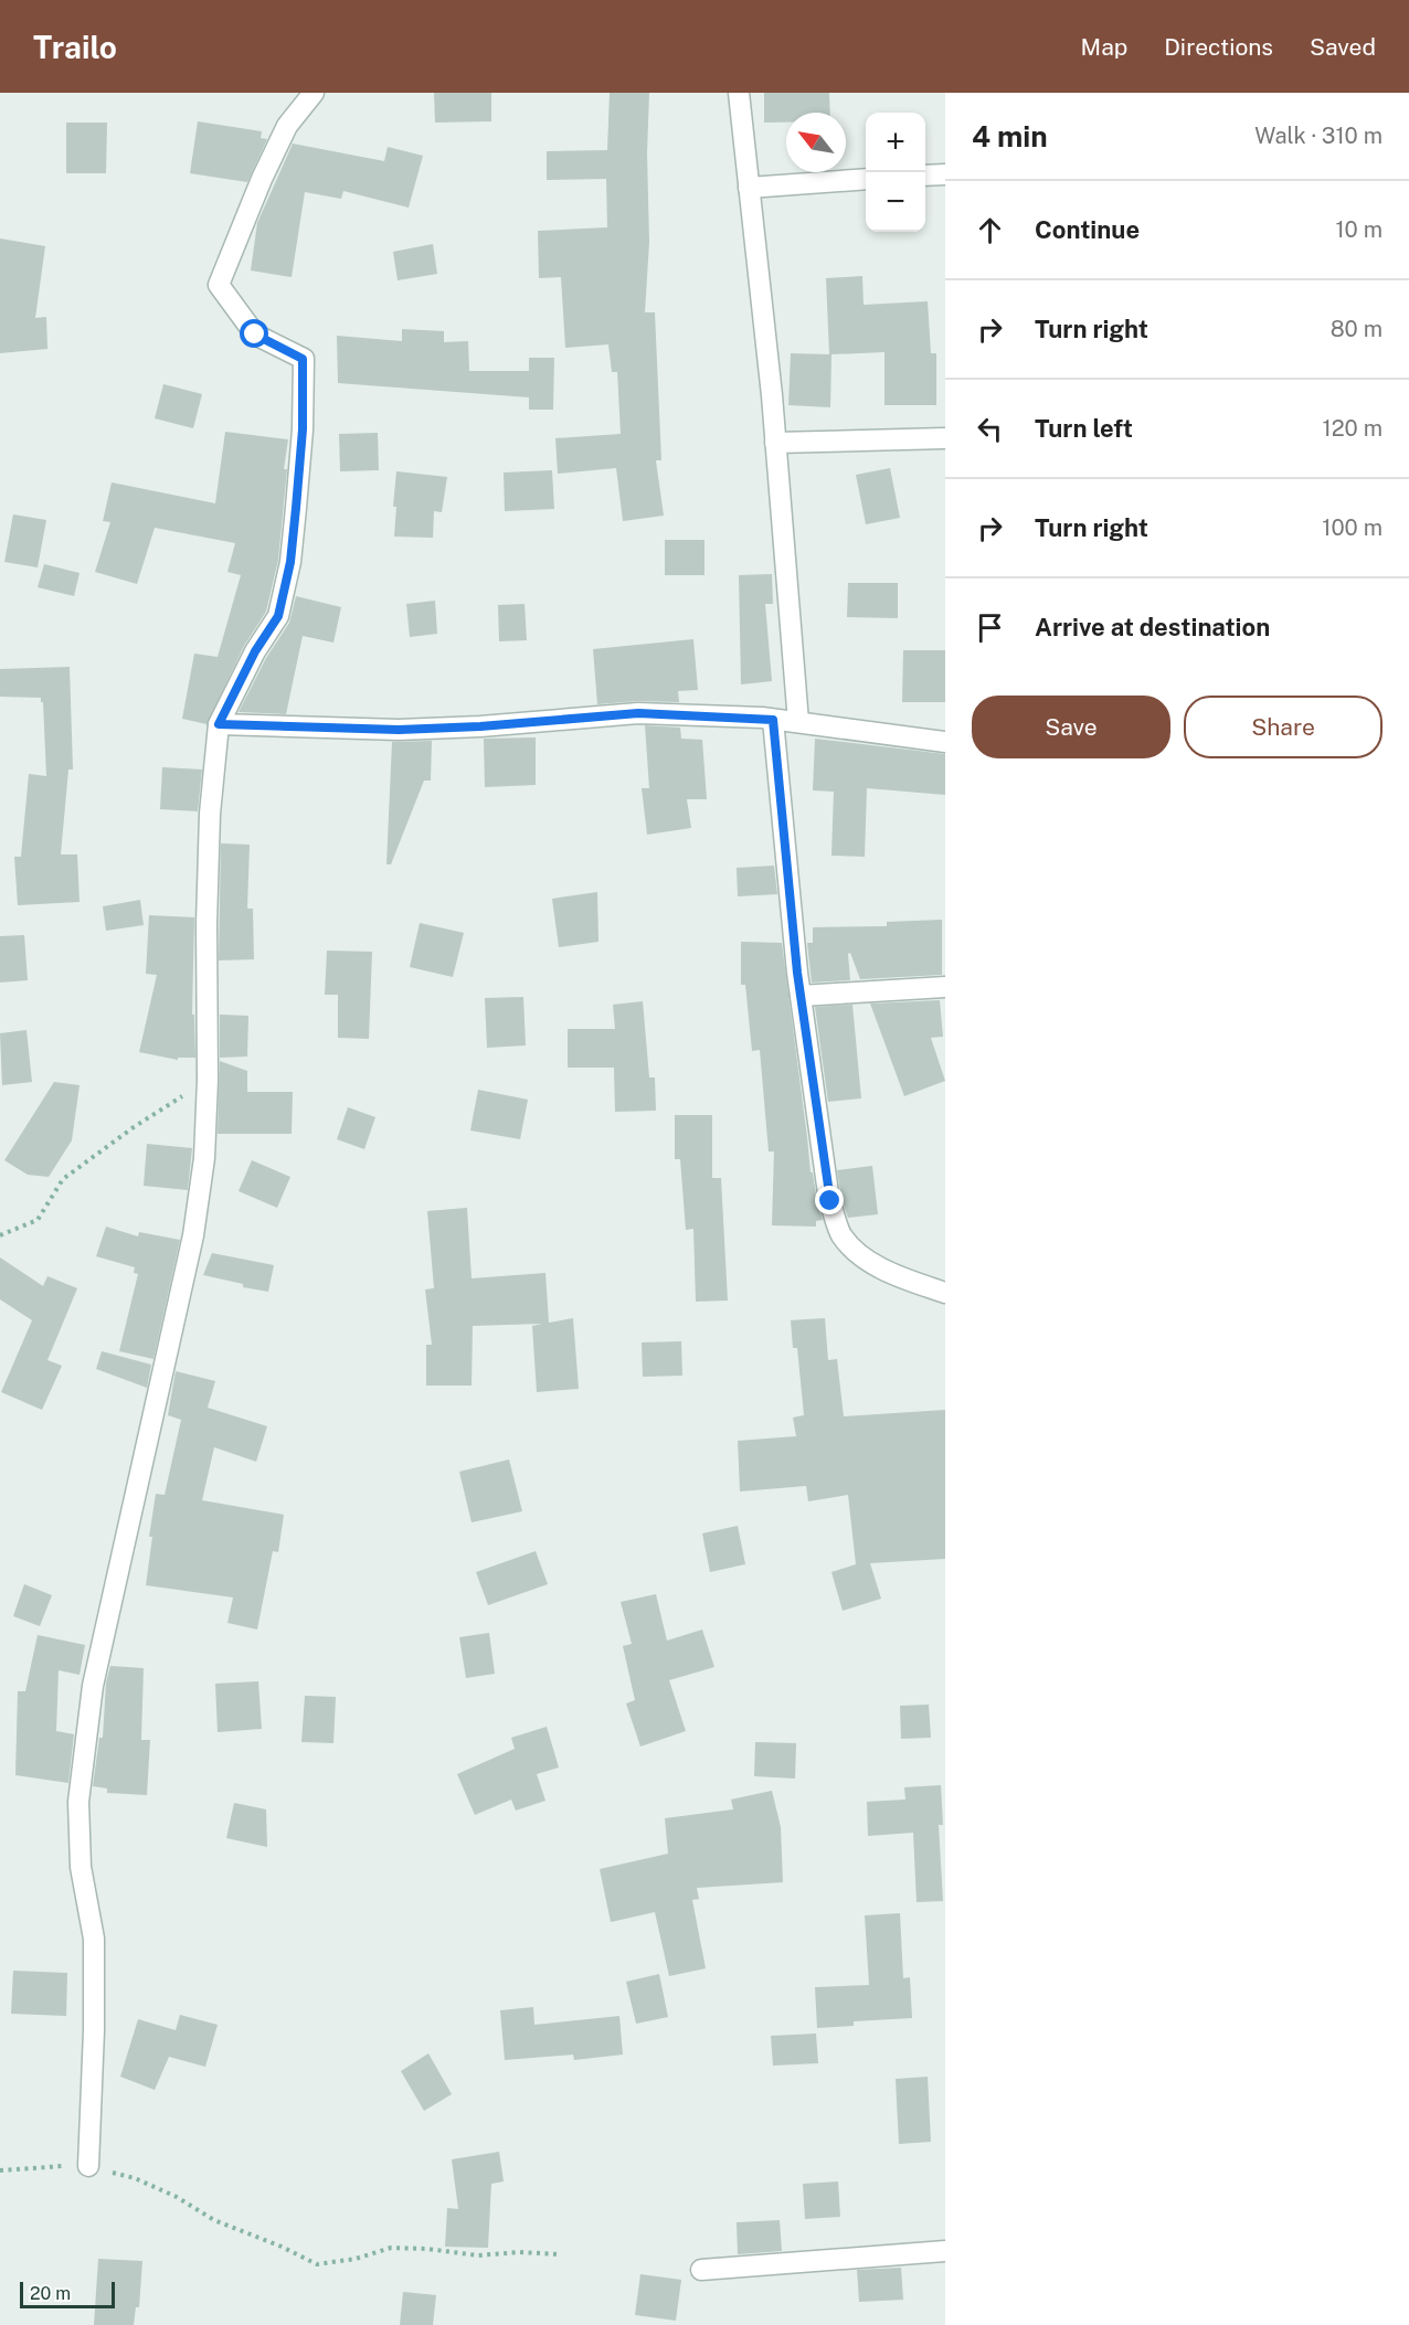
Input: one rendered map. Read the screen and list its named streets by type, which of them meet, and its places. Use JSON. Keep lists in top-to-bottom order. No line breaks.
{"scale_bar":"20 m","north":"top left","page":{"header":"Trailo","nav":["Map","Directions","Saved"],"heading":["4 min","Walk · 310 m"],"map_buttons":["+","−"],"list":[["Continue","10 m"],["Turn right","80 m"],["Turn left","120 m"],["Turn right","100 m"],"Arrive at destination"],"buttons":["Save","Share"],"scale":"20 m"}}
